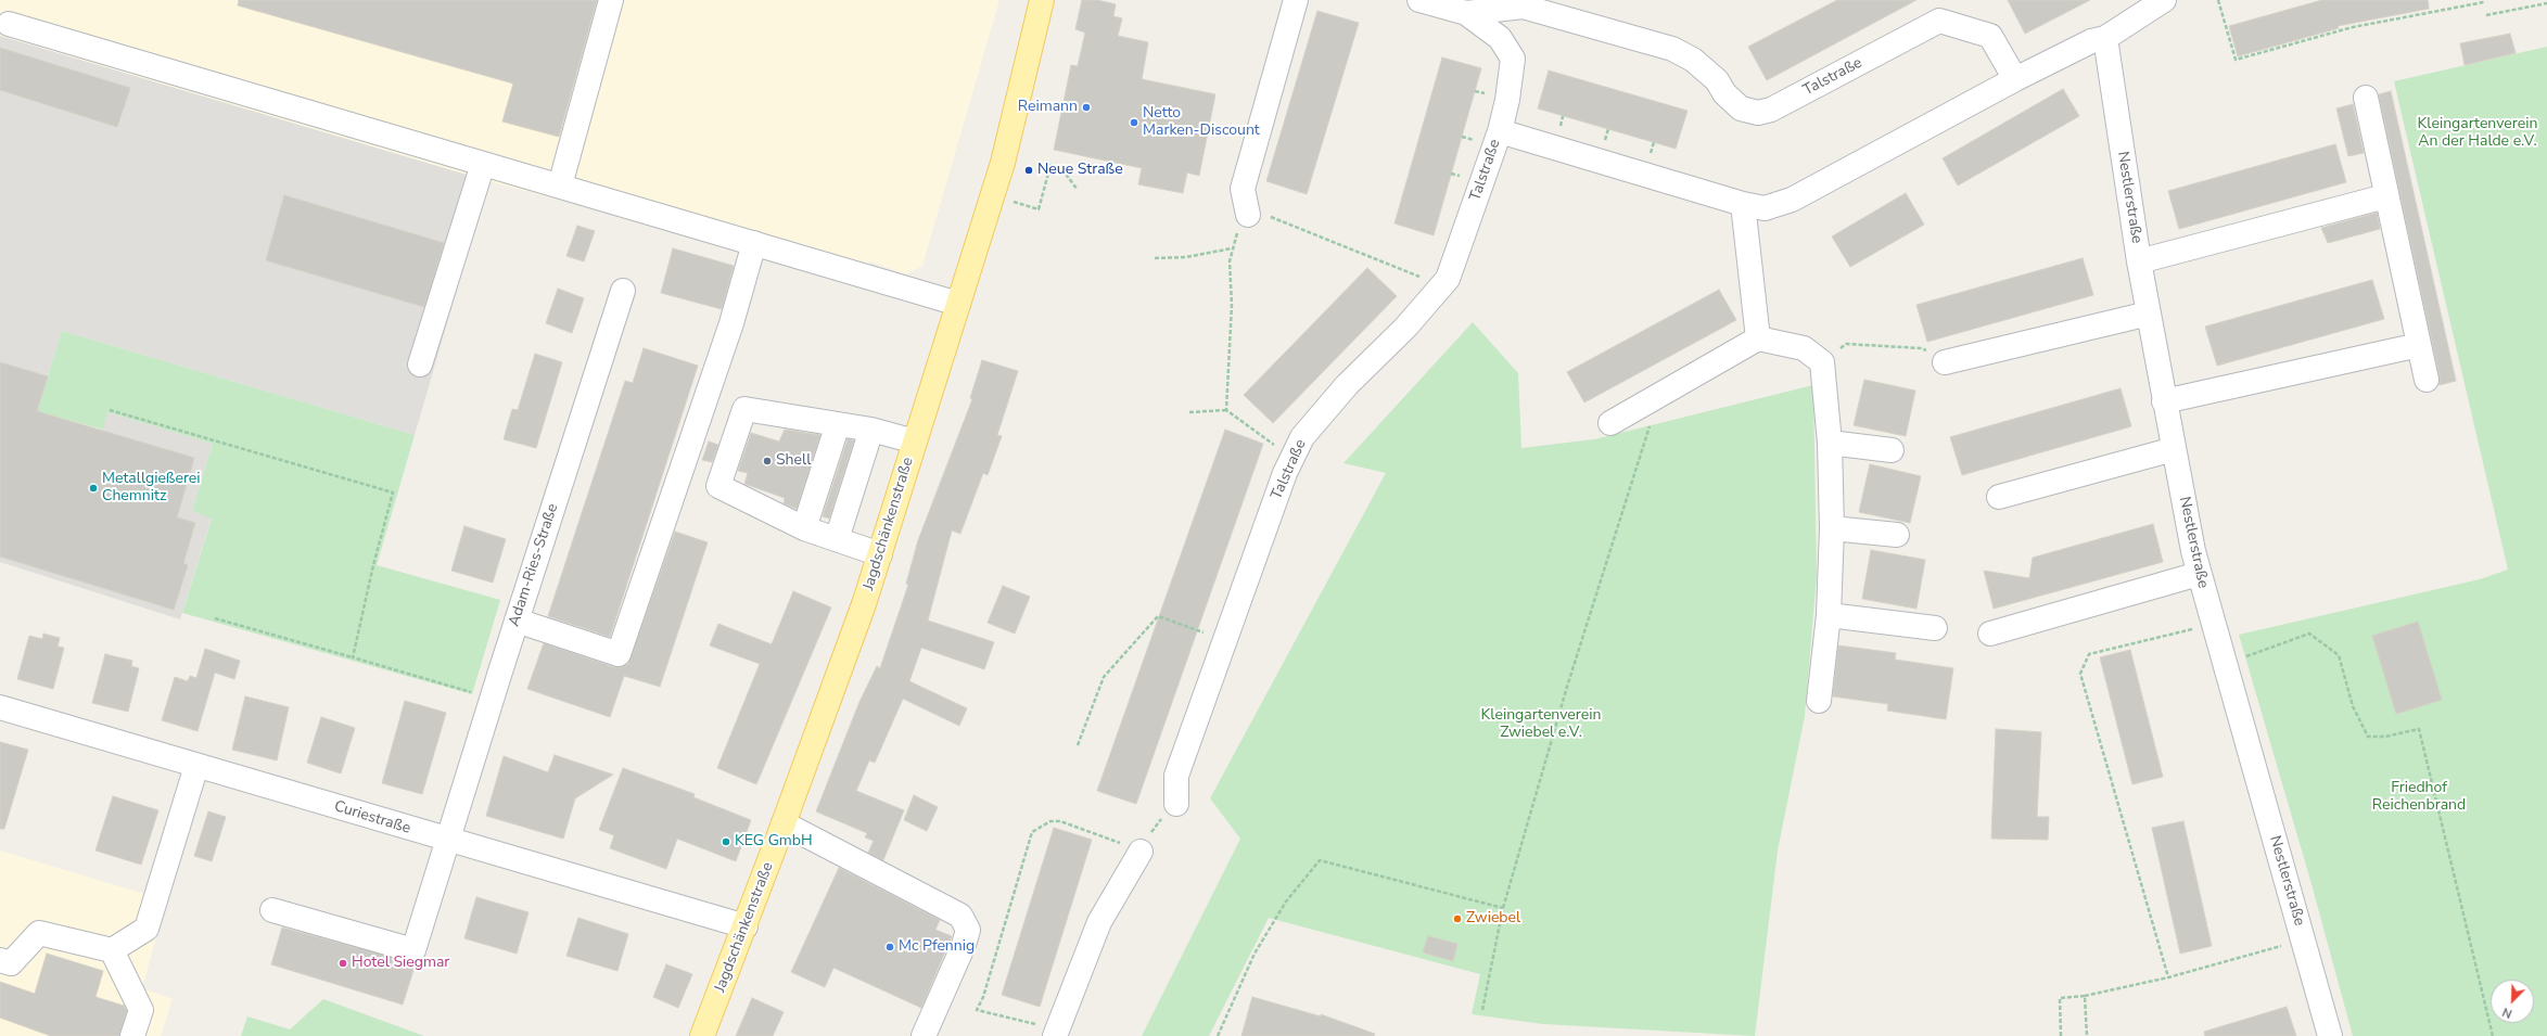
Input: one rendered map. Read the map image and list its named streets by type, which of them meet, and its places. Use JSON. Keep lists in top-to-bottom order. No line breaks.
{"streets":{"main road":["Jagdschänkenstraße"],"street":["Talstraße","Nestlerstraße","Adam-Ries-Straße","Curiestraße"]},"crossings":[["Talstraße","Nestlerstraße"],["Jagdschänkenstraße","Curiestraße"],["Adam-Ries-Straße","Curiestraße"]],"parks":["Kleingartenverein An der Halde e.V.","Kleingartenverein Zwiebel e.V.","Friedhof Reichenbrand"],"places":["Reimann","Netto Marken-Discount","Neue Straße","Shell","Metallgießerei Chemnitz","KEG GmbH","Zwiebel","Mc Pfennig","Hotel Siegmar"],"north":"bottom left"}
